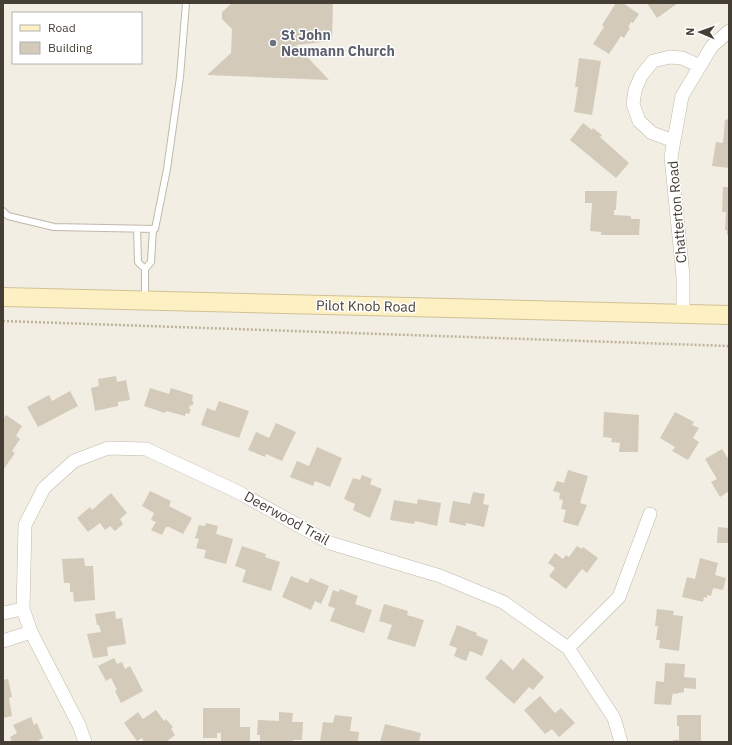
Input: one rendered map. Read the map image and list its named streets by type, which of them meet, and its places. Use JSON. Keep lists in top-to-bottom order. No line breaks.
{"streets":{"main road":["Pilot Knob Road"],"street":["Chatterton Road","Deerwood Trail"]},"crossings":[["Chatterton Road","Pilot Knob Road"]],"places":["St John Neumann Church"],"legend":["Road","Building"],"north":"left"}
